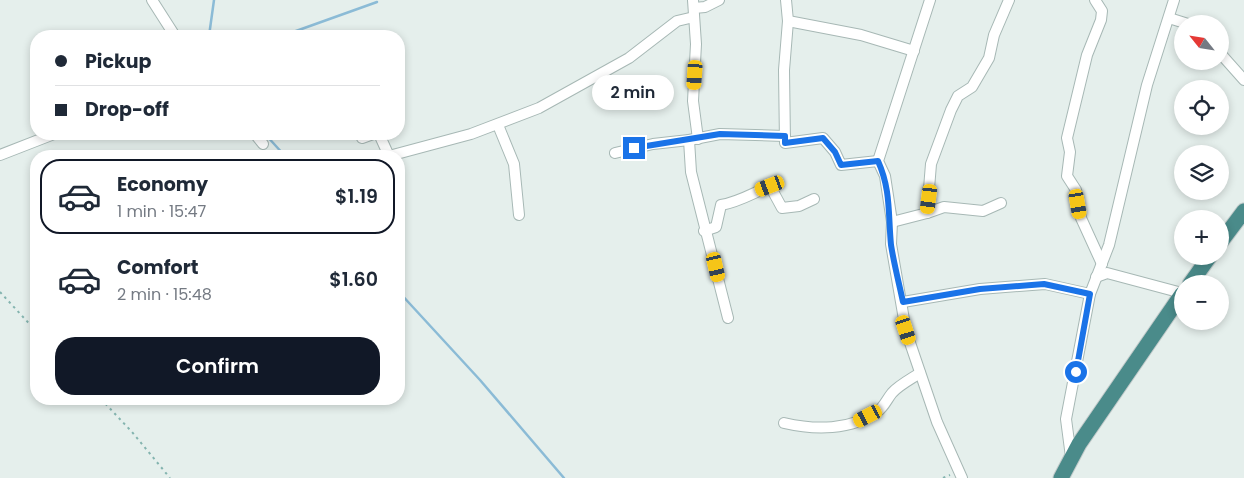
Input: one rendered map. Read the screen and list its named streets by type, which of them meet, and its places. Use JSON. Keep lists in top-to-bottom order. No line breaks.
{"north":"top left","page":{"map_buttons":["+","−"],"banner":["Pickup","Drop-off"],"bubble":"2 min","list":[{"name":"Economy","note":"1 min · 15:47","value":"$1.19"},{"name":"Comfort","note":"2 min · 15:48","value":"$1.60"}],"buttons":"Confirm"}}
